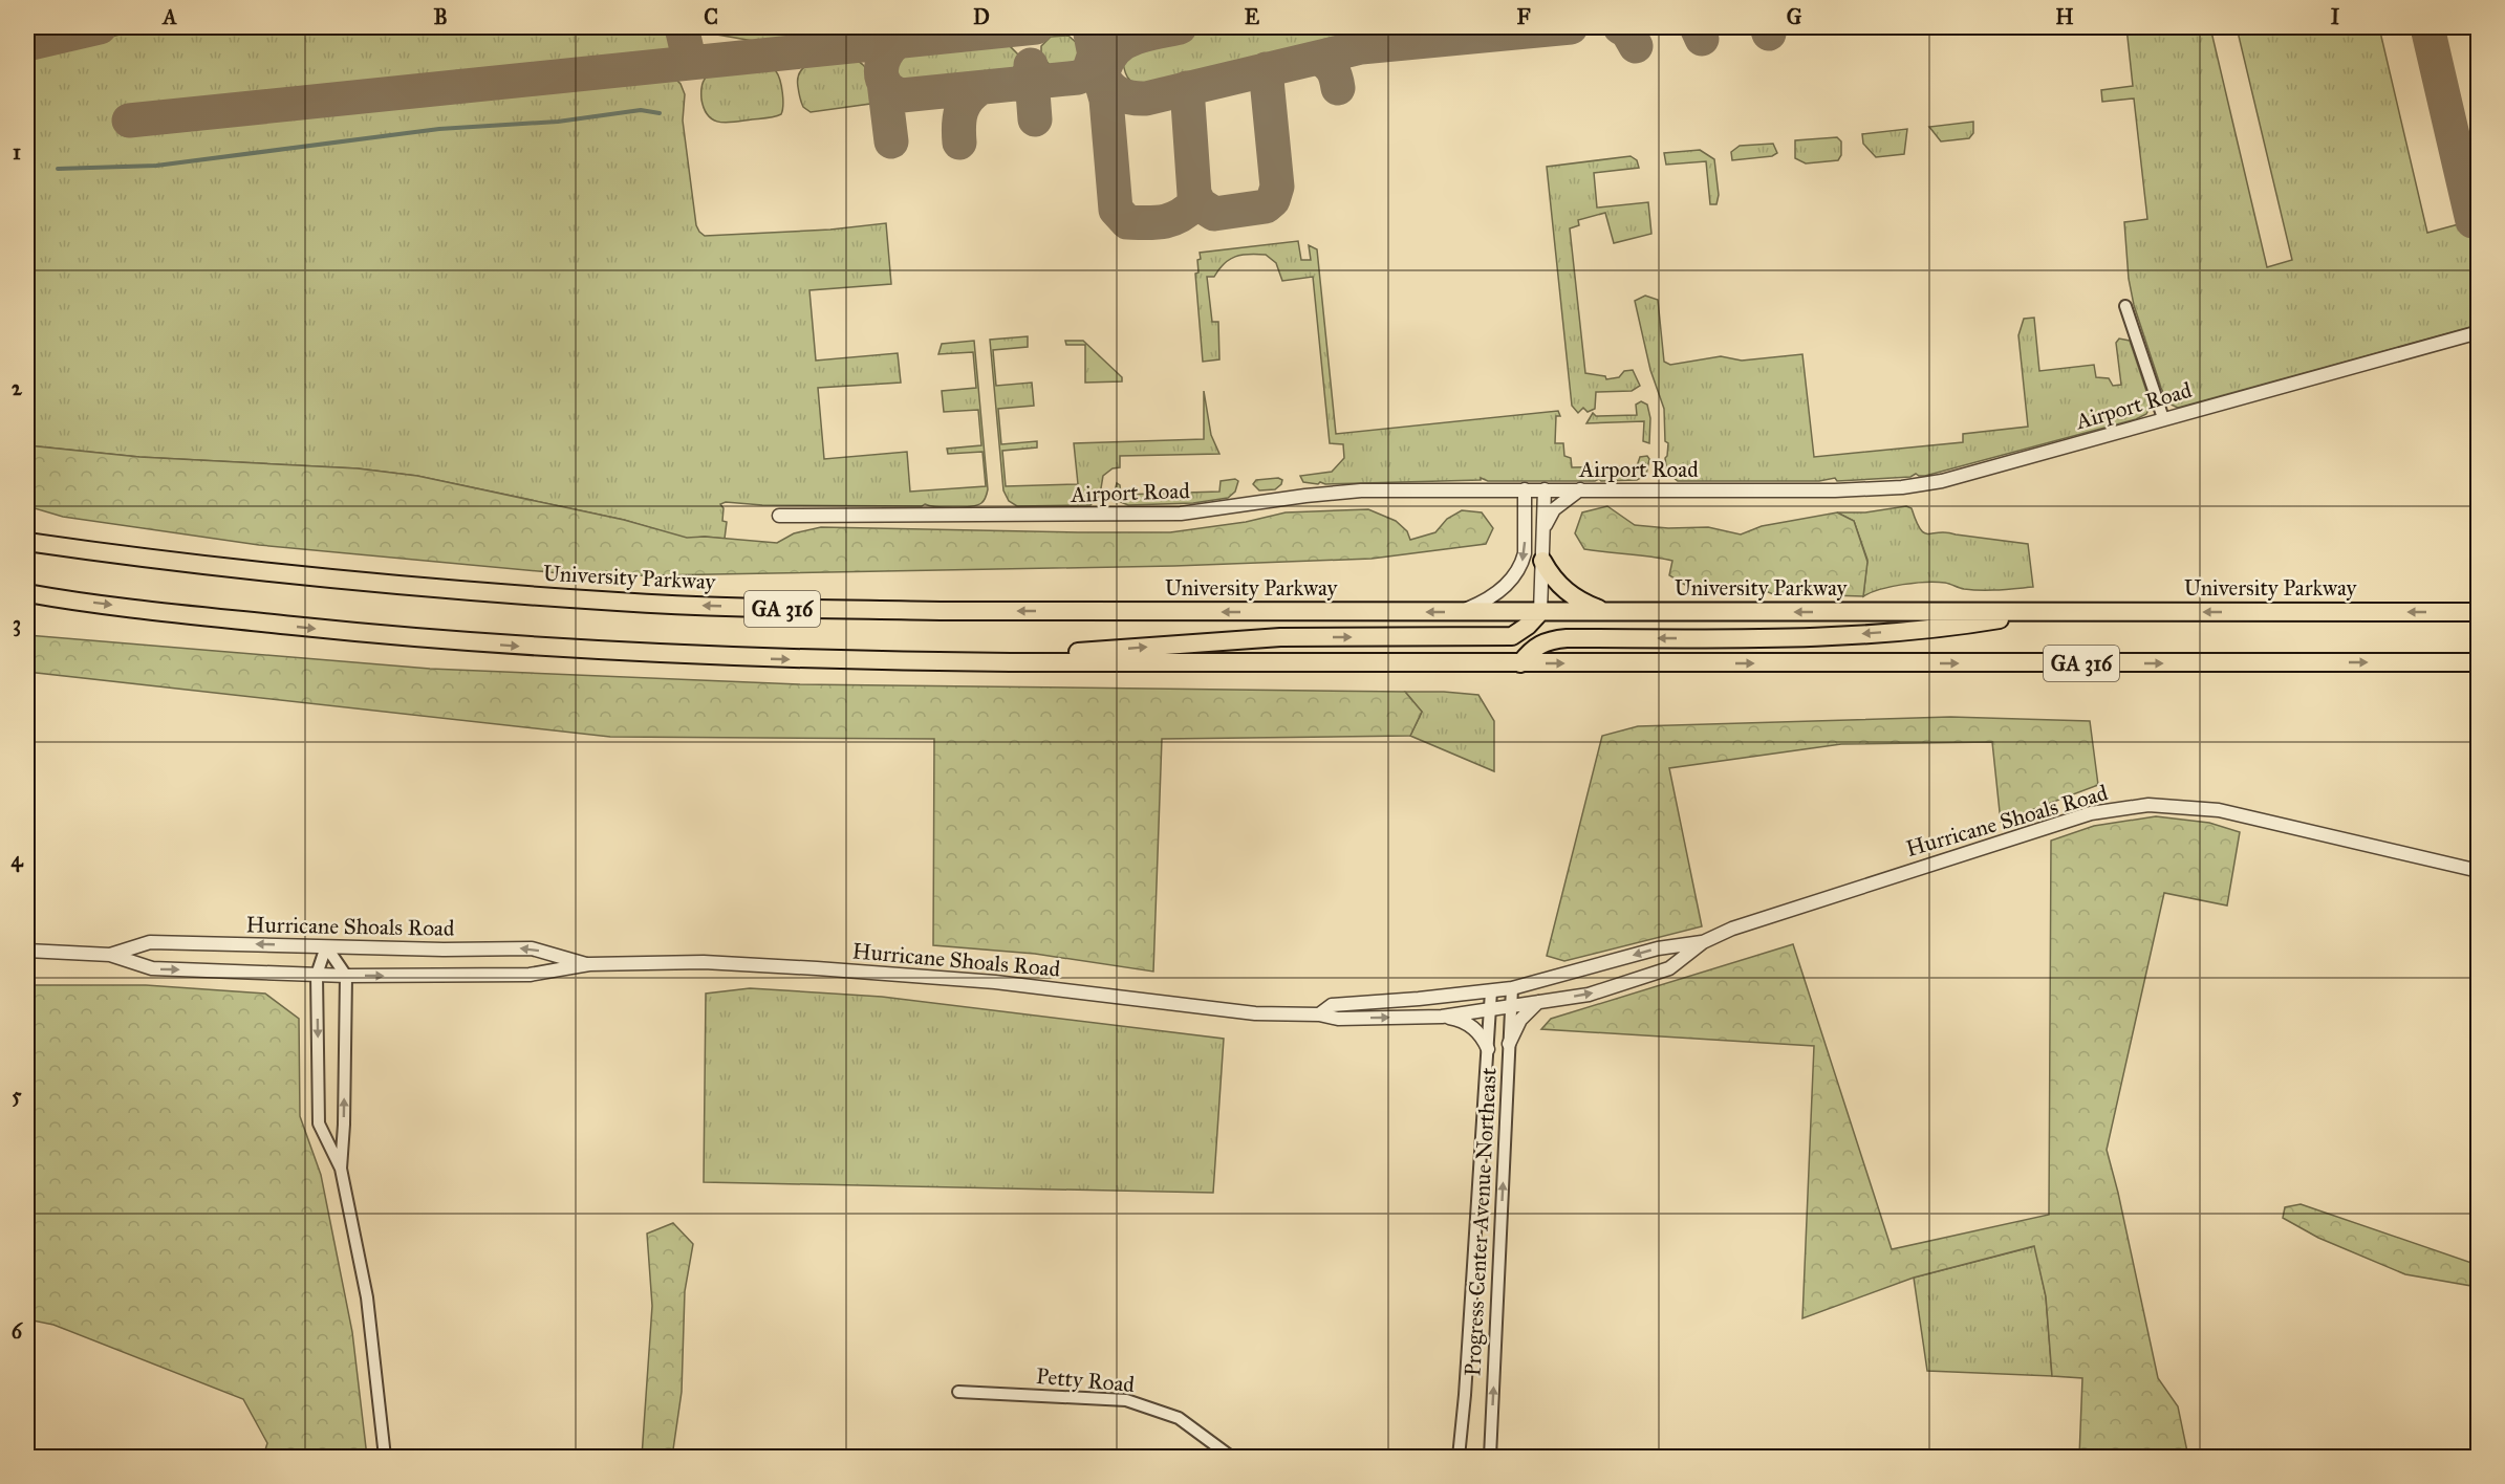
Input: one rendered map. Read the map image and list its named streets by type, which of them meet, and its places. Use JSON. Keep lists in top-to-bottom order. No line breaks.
{"streets":{"highway":["University Parkway","GA 316"],"street":["Airport Road","Hurricane Shoals Road","Progress Center Avenue Northeast","Petty Road"]},"crossings":[["Hurricane Shoals Road","Progress Center Avenue Northeast"]],"grid":{"columns":["A","B","C","D","E","F","G","H","I"],"rows":["1","2","3","4","5","6"]}}
